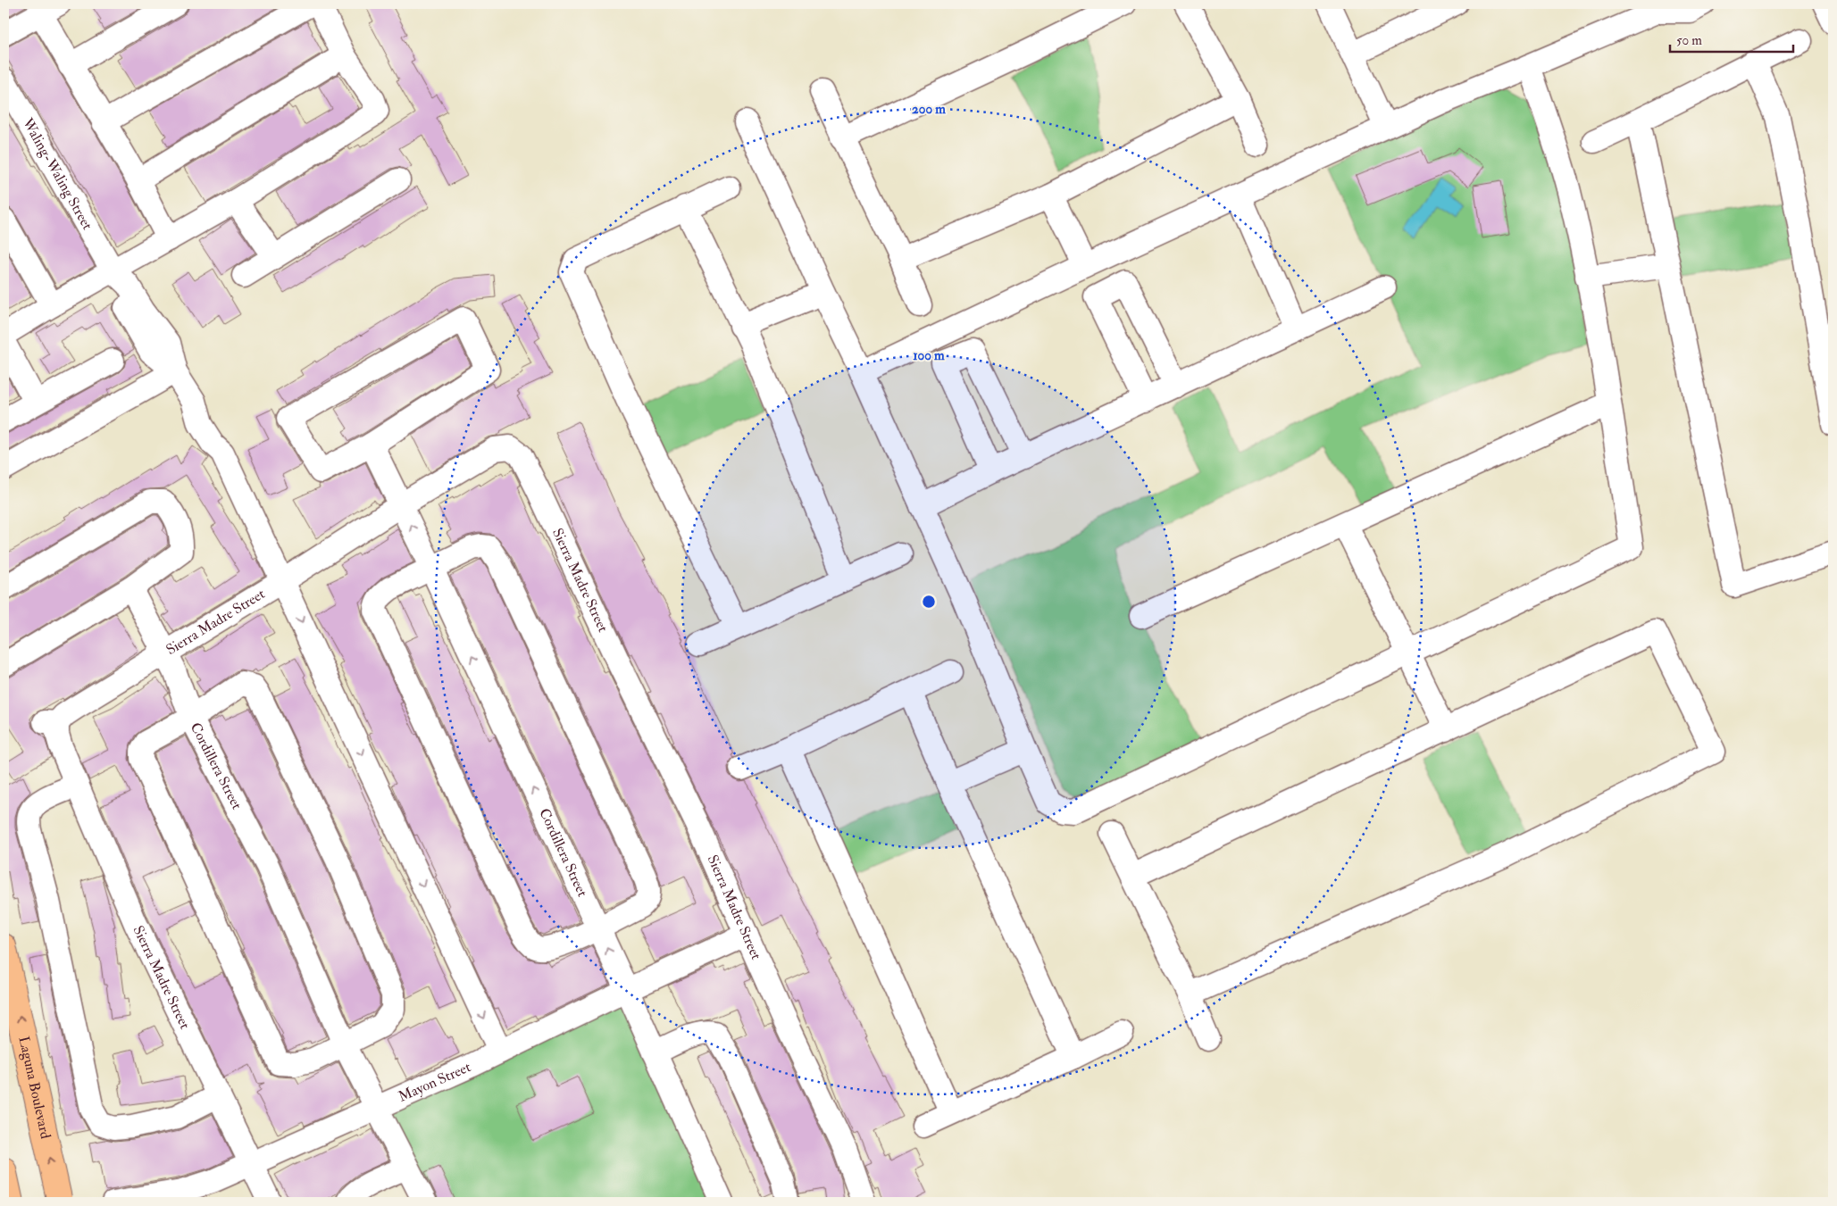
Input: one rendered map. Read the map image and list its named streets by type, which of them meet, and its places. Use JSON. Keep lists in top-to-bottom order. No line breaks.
{"streets":{"main road":["Laguna Boulevard"],"street":["Waling-Waling Street","Sierra Madre Street","Cordillera Street","Mayon Street"]},"crossings":[["Waling-Waling Street","Sierra Madre Street"],["Waling-Waling Street","Mayon Street"],["Sierra Madre Street","Cordillera Street"],["Sierra Madre Street","Mayon Street"],["Cordillera Street","Mayon Street"]],"one_way":["Waling-Waling Street","Cordillera Street","Laguna Boulevard"],"scale_bar":"50 m","rings":["200 m","100 m"]}
